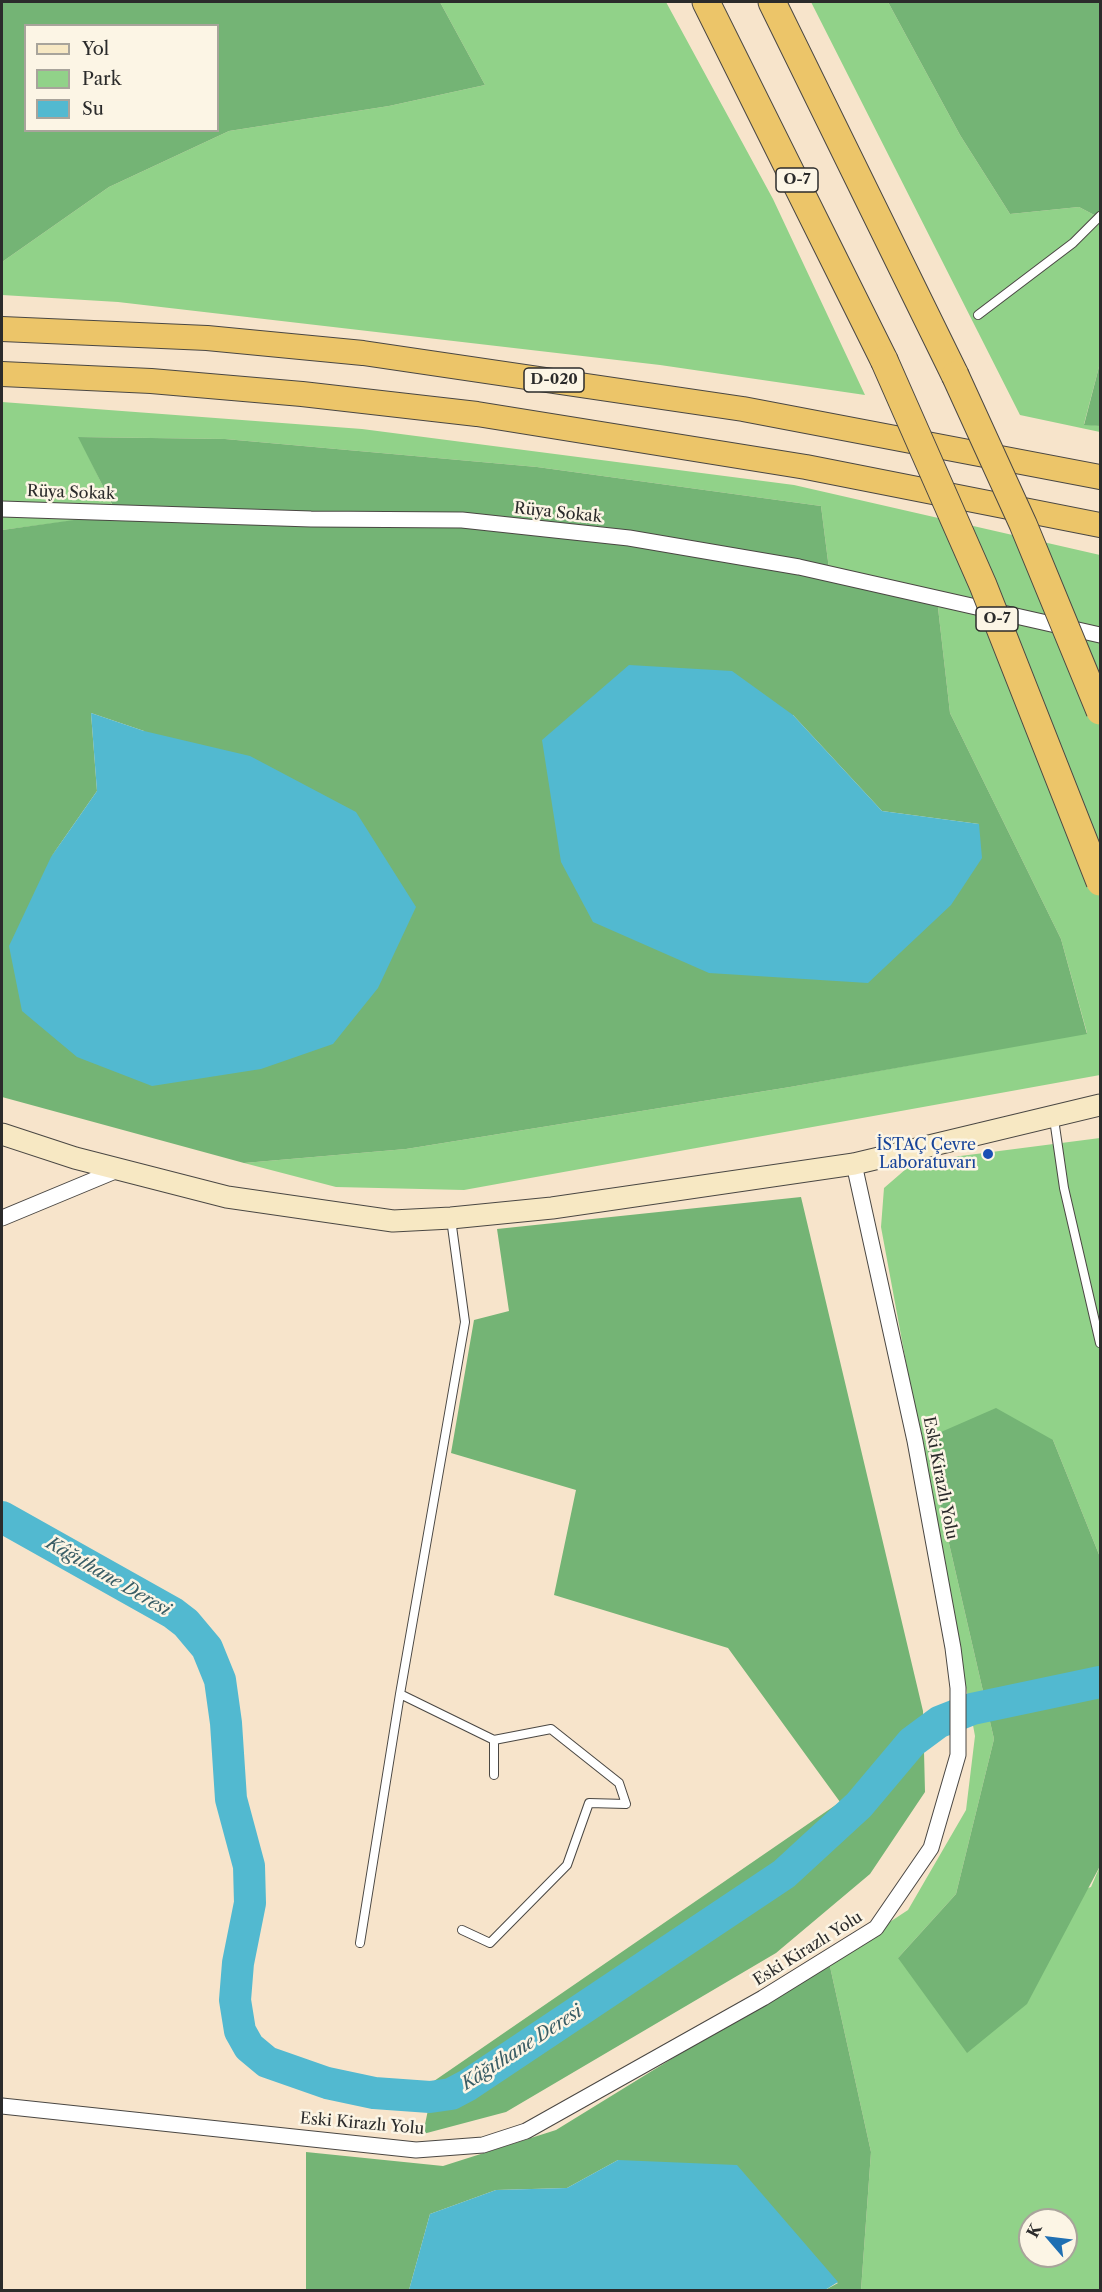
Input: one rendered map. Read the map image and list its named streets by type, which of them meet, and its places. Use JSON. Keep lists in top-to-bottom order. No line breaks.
{"streets":{"highway":["O-7","D-020"],"street":["Rüya Sokak","Eski Kirazlı Yolu"]},"water":["Kâğıthane Deresi"],"places":["İSTAÇ Çevre Laboratuvarı"],"legend":["Yol","Park","Su"],"north":"top left"}
